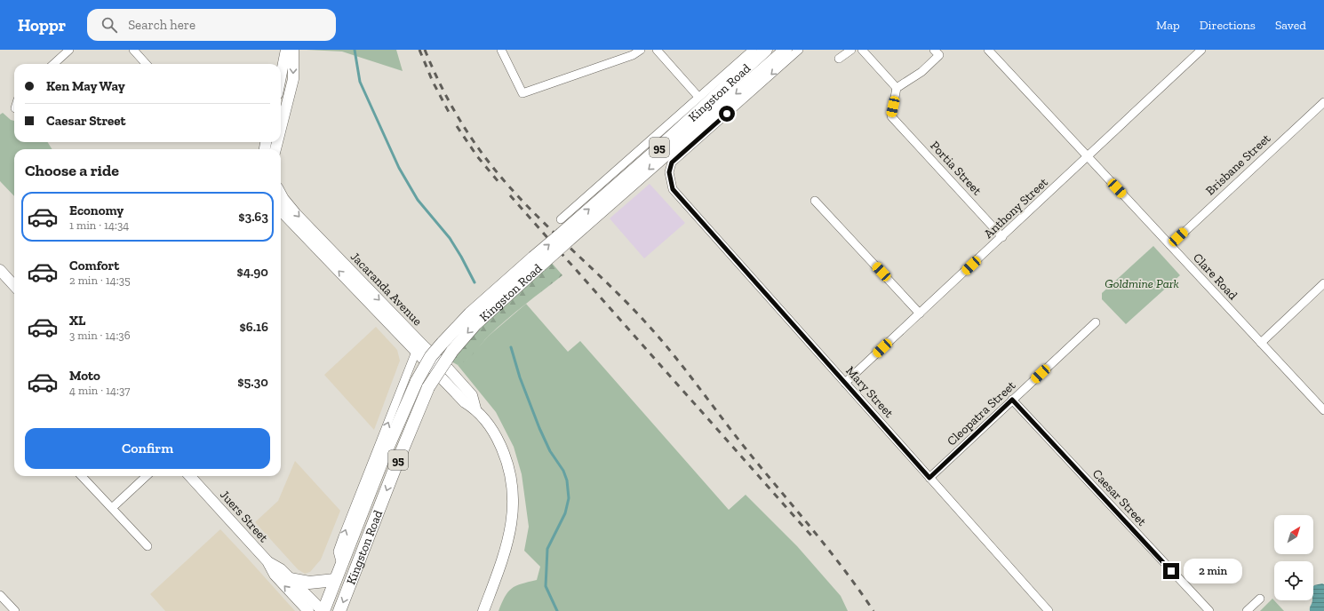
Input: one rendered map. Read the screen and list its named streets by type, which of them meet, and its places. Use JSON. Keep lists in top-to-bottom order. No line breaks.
{"streets":{"main road":["Kingston Road","95"],"street":["Brisbane Street","Portia Street","Anthony Street","Clare Road","Jacaranda Avenue","Mary Street","Cleopatra Street","Caesar Street","Juers Street"]},"crossings":[["Kingston Road","Jacaranda Avenue"],["Kingston Road","Juers Street"],["Brisbane Street","Clare Road"],["Portia Street","Anthony Street"],["Anthony Street","Clare Road"],["Anthony Street","Mary Street"],["Mary Street","Cleopatra Street"],["Cleopatra Street","Caesar Street"]],"parks":["Goldmine Park"],"north":"top right","page":{"header":"Hoppr","search":"Search here","nav":["Map","Directions","Saved"],"banner":["Ken May Way","Caesar Street"],"heading":"Choose a ride","list":[{"name":"Economy","note":"1 min · 14:34","value":"$3.63"},{"name":"Comfort","note":"2 min · 14:35","value":"$4.90"},{"name":"XL","note":"3 min · 14:36","value":"$6.16"},{"name":"Moto","note":"4 min · 14:37","value":"$5.30"}],"buttons":"Confirm","bubble":"2 min"}}
